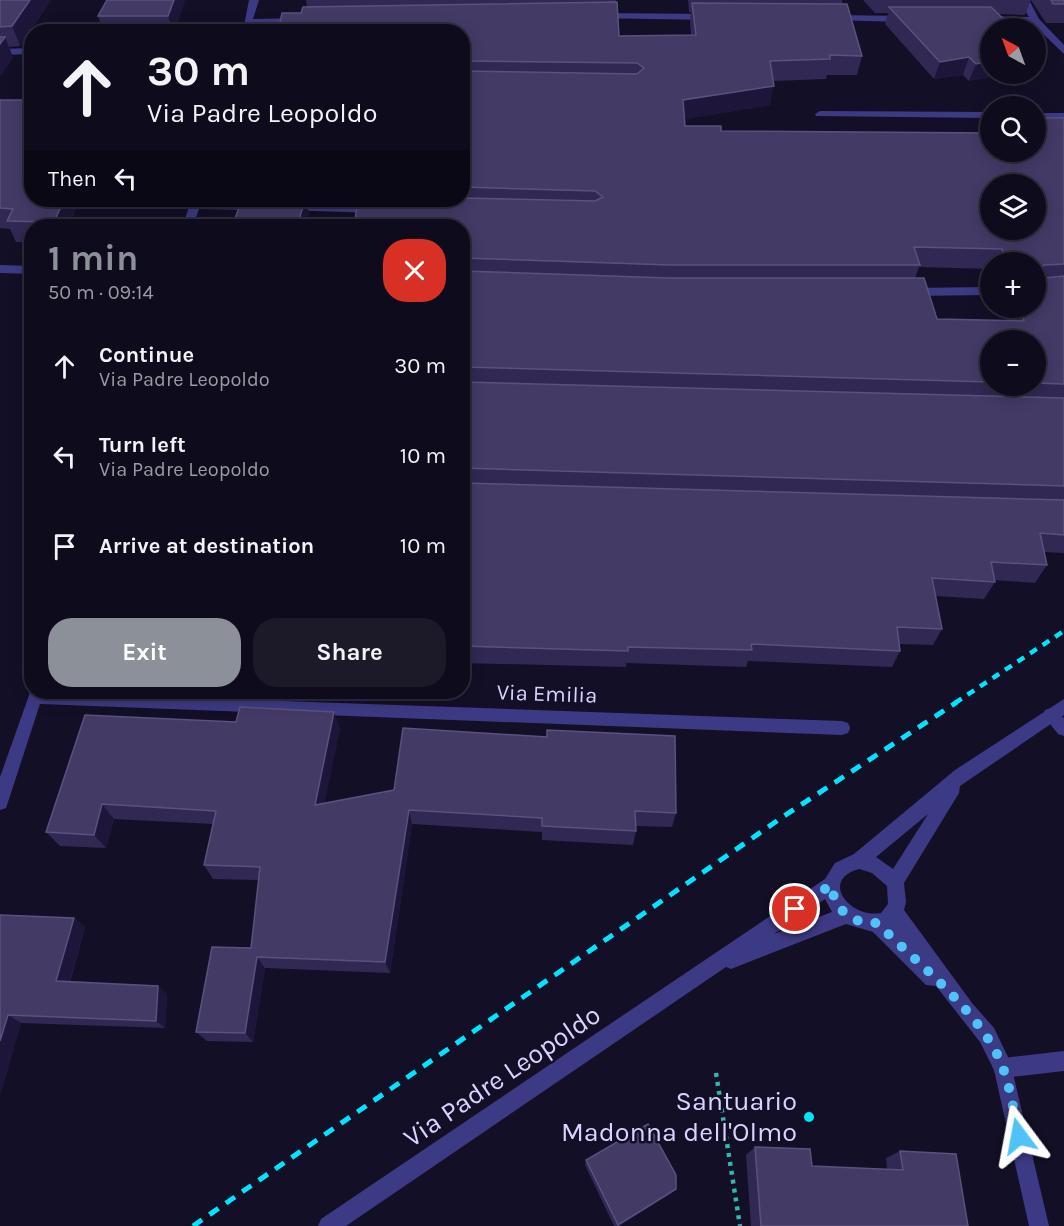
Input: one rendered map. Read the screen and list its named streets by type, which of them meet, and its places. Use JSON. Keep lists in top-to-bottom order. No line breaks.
{"streets":{"street":["Via Emilia","Via Padre Leopoldo"]},"places":["Santuario Madonna dell'Olmo"],"north":"top left","page":{"map_buttons":["+","−"],"turn":["30 m","Via Padre Leopoldo"],"then":"Then","heading":["1 min","50 m · 09:14"],"list":[{"name":"Continue","note":"Via Padre Leopoldo","value":"30 m"},{"name":"Turn left","note":"Via Padre Leopoldo","value":"10 m"},{"name":"Arrive at destination","value":"10 m"}],"buttons":["Exit","Share"]}}
